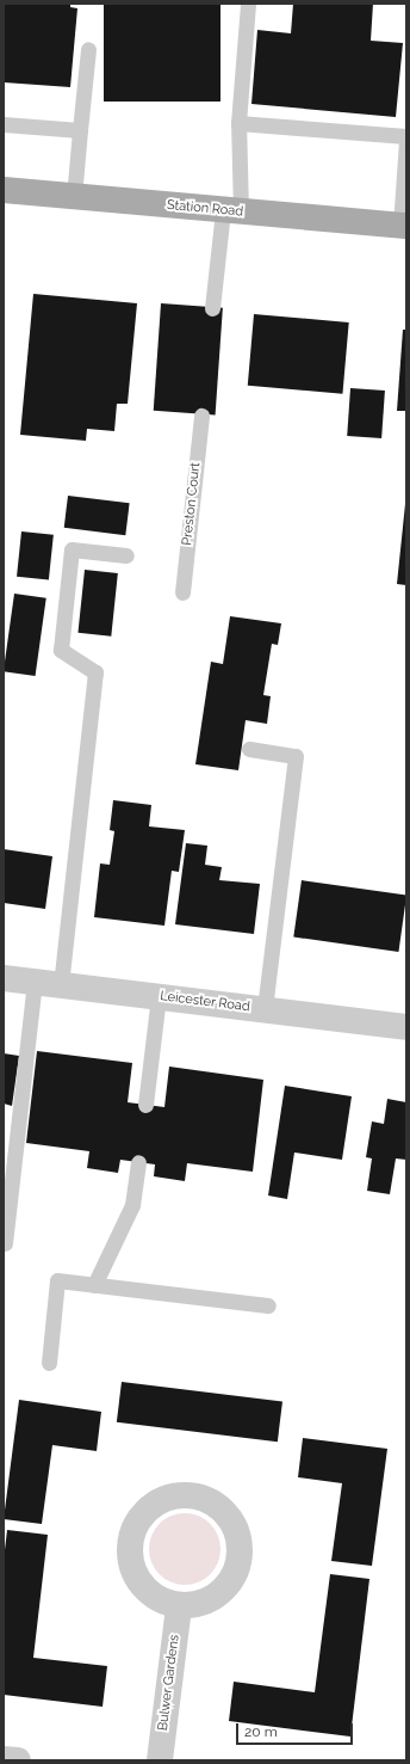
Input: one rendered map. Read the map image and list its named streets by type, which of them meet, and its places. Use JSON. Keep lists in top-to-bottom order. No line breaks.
{"streets":{"main road":["Station Road"],"street":["Leicester Road","Bulwer Gardens"],"lane":["Preston Court"]},"scale_bar":"20 m"}
